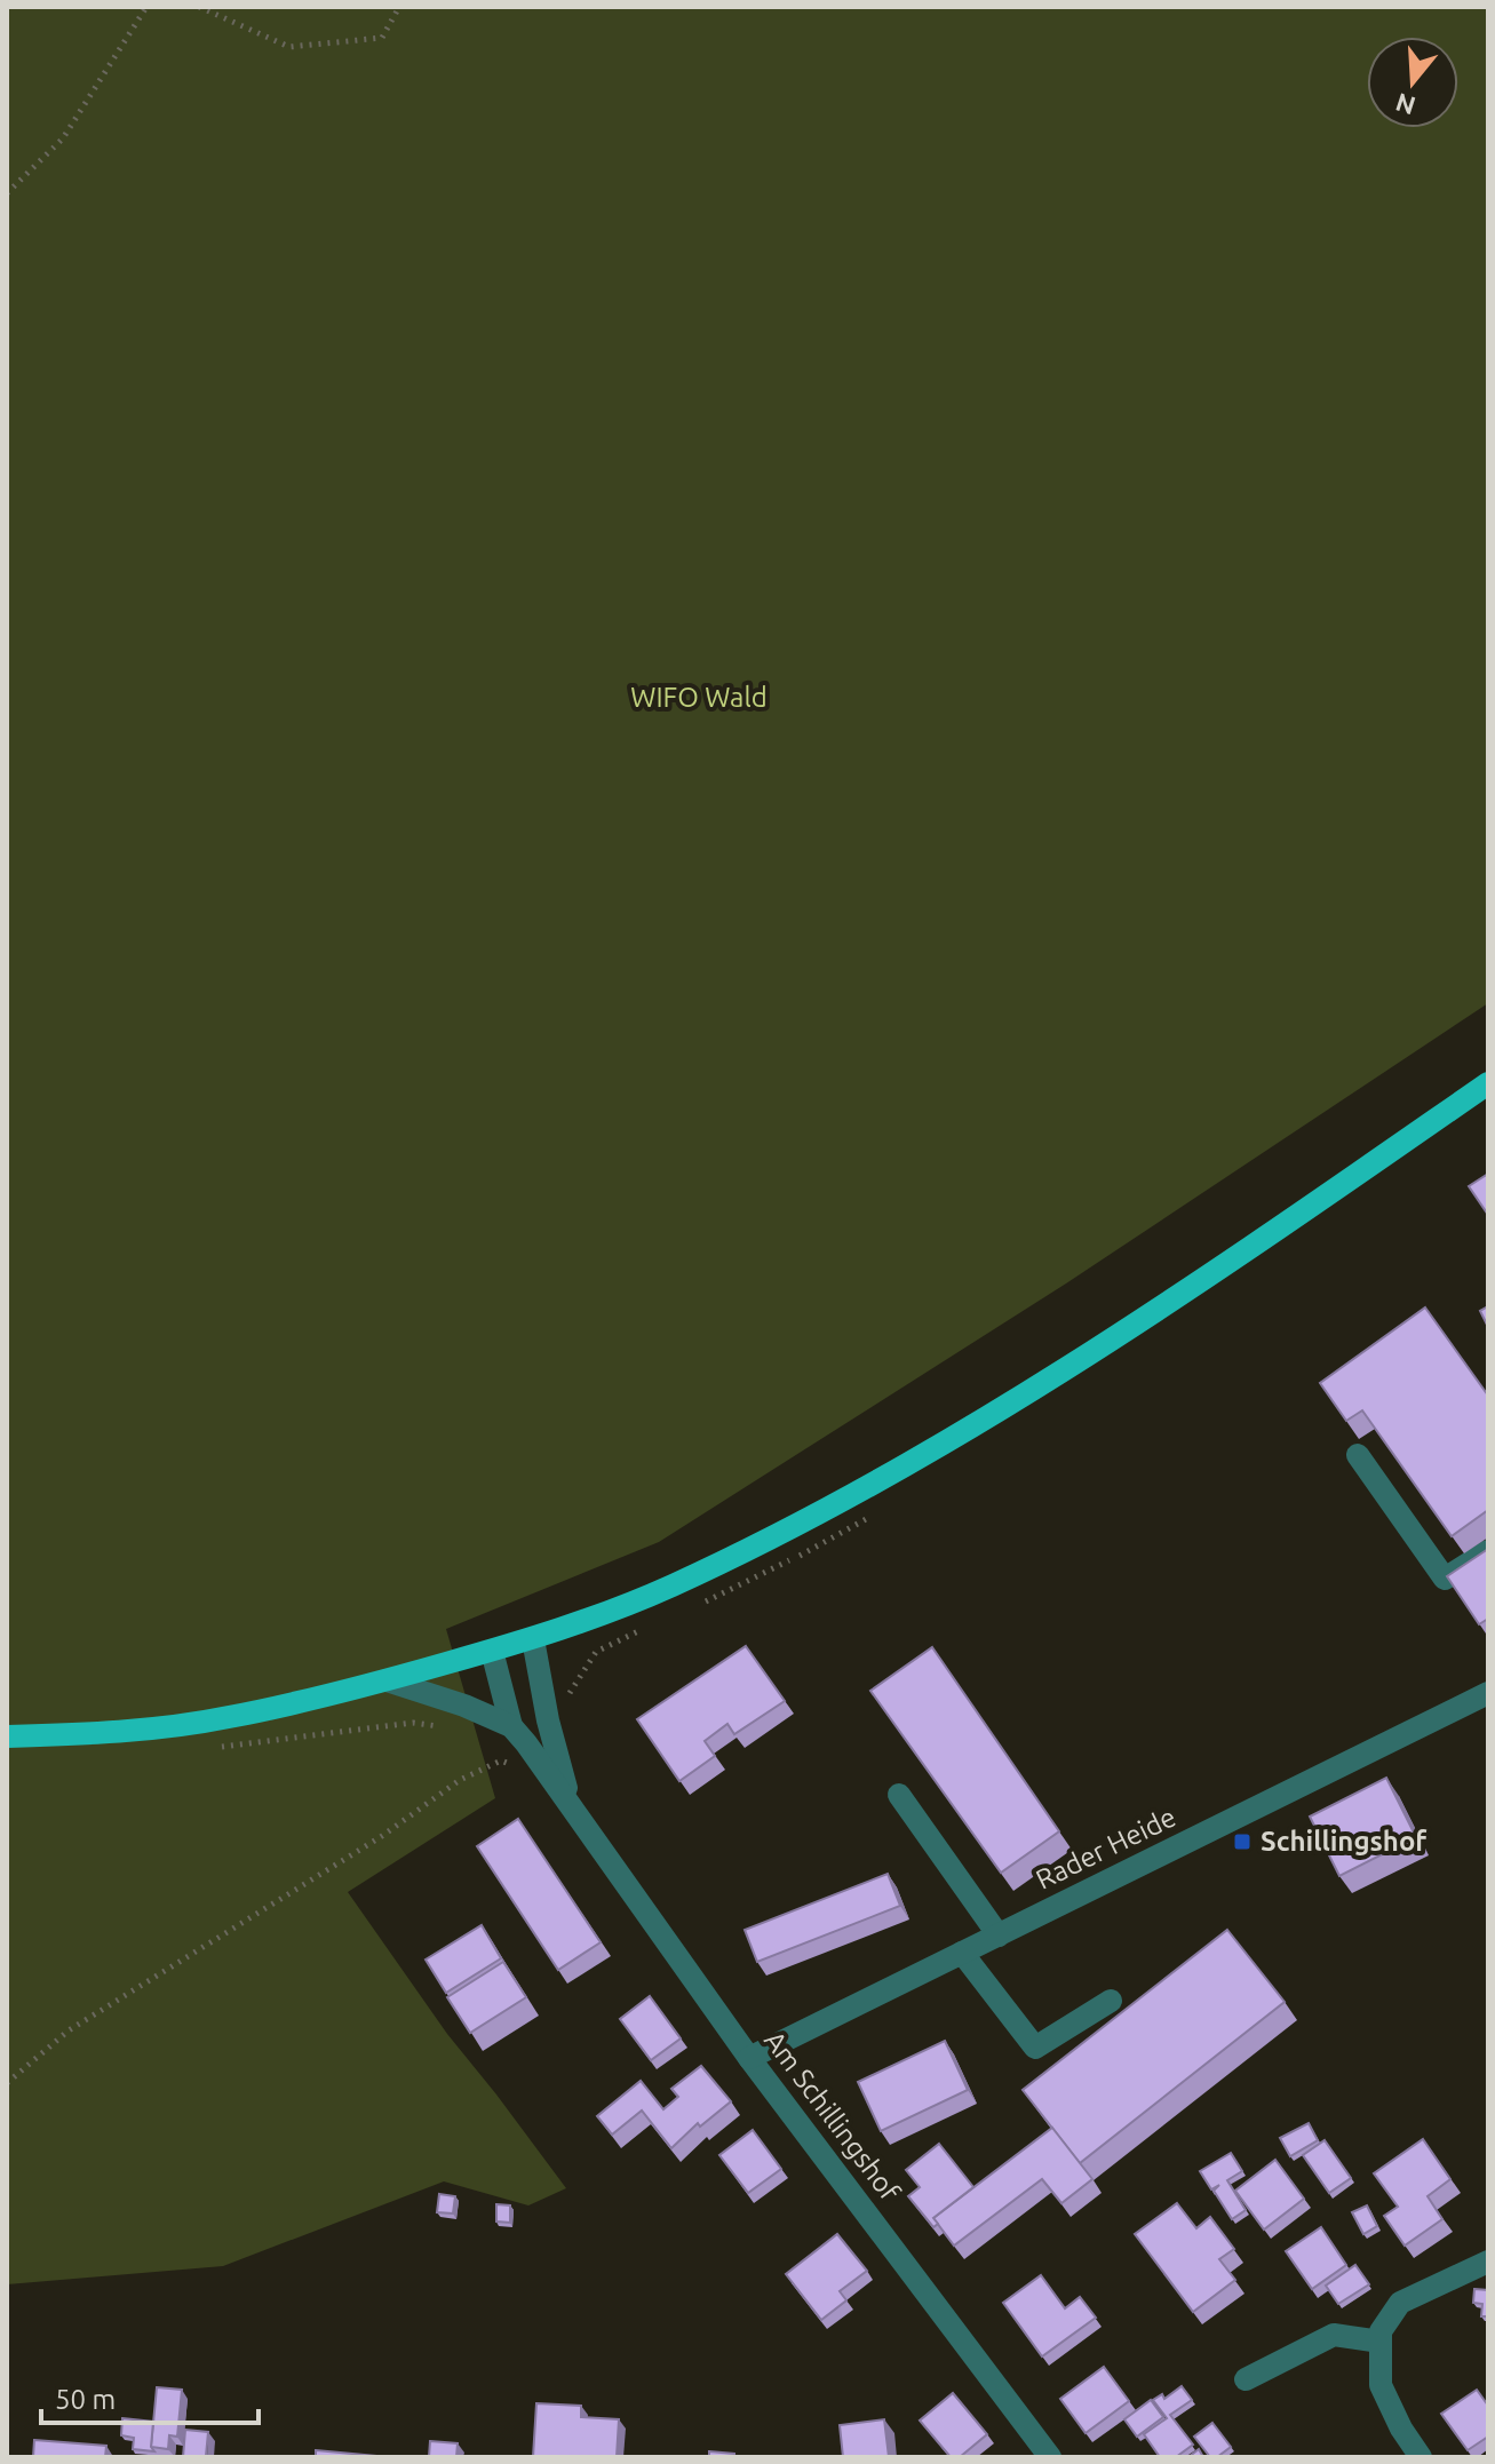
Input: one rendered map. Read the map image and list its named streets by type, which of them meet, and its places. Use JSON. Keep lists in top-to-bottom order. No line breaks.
{"streets":{"street":["Rader Heide","Am Schillingshof"]},"crossings":[["Rader Heide","Am Schillingshof"]],"parks":["WIFO Wald"],"places":{"transit":["Schillingshof"]},"scale_bar":"50 m","north":"bottom"}
